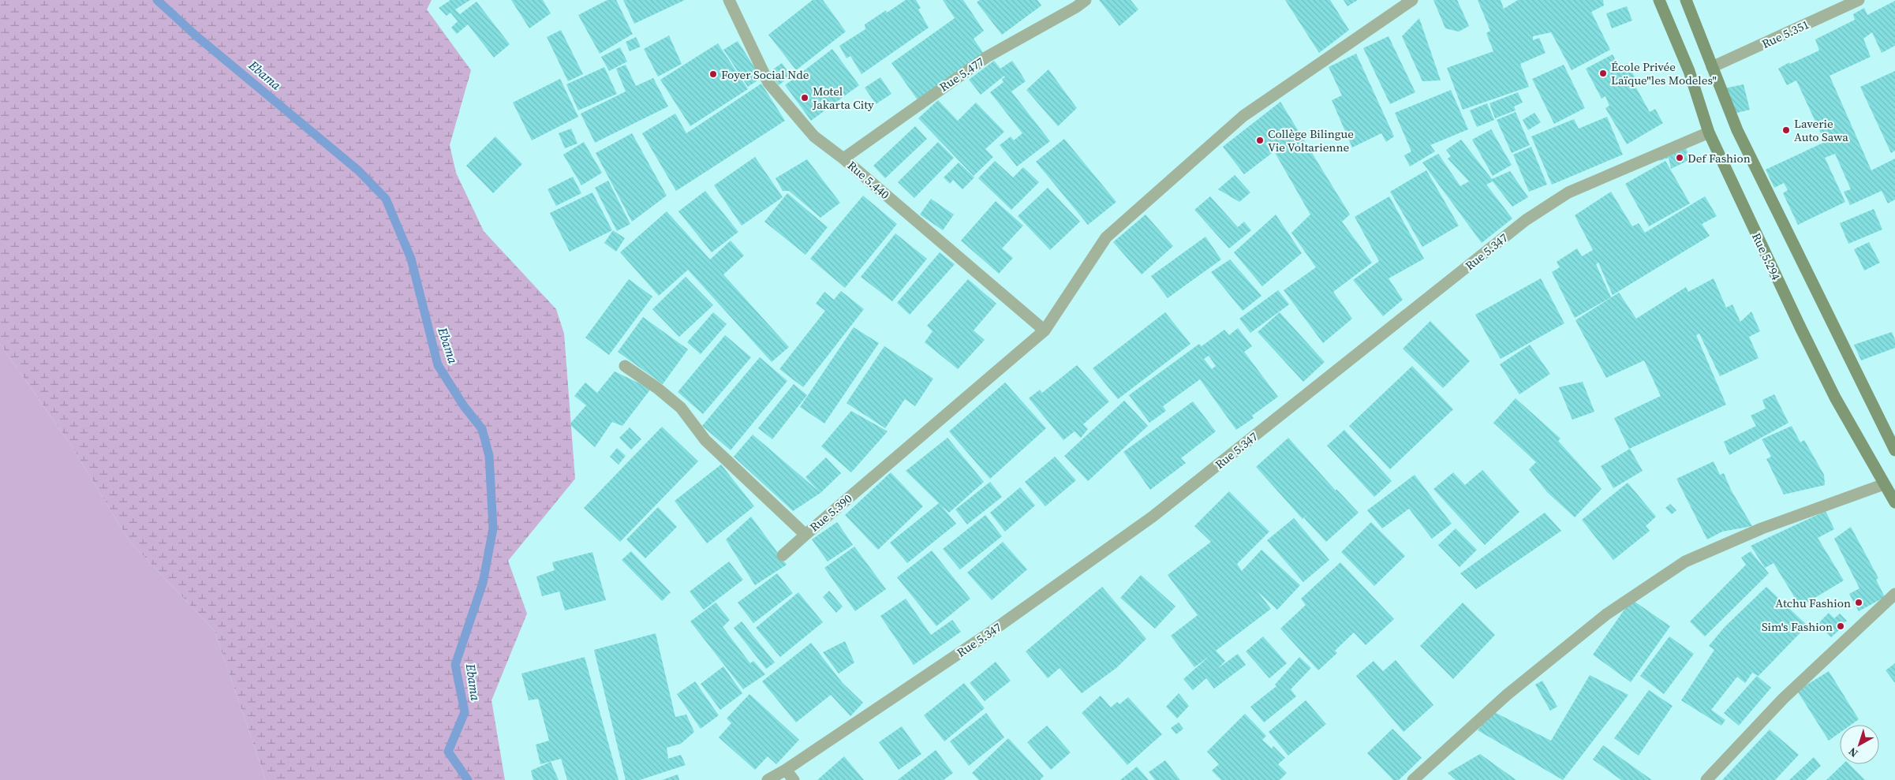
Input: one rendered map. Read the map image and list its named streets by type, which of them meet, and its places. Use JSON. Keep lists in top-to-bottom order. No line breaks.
{"streets":{"main road":["Rue 5.294"],"street":["Rue 5.351","Rue 5.477","Rue 5.440","Rue 5.347","Rue 5.390"]},"crossings":[["Rue 5.477","Rue 5.440"],["Rue 5.440","Rue 5.390"],["Rue 5.347","Rue 5.294"]],"water":["Ebama"],"places":["École Privée Laïque\"les Modeles\"","Foyer Social Nde","Motel Jakarta City","Laverie Auto Sawa","Collège Bilingue Vie Voltarienne","Def Fashion","Atchu Fashion","Sim's Fashion"],"north":"bottom left"}
